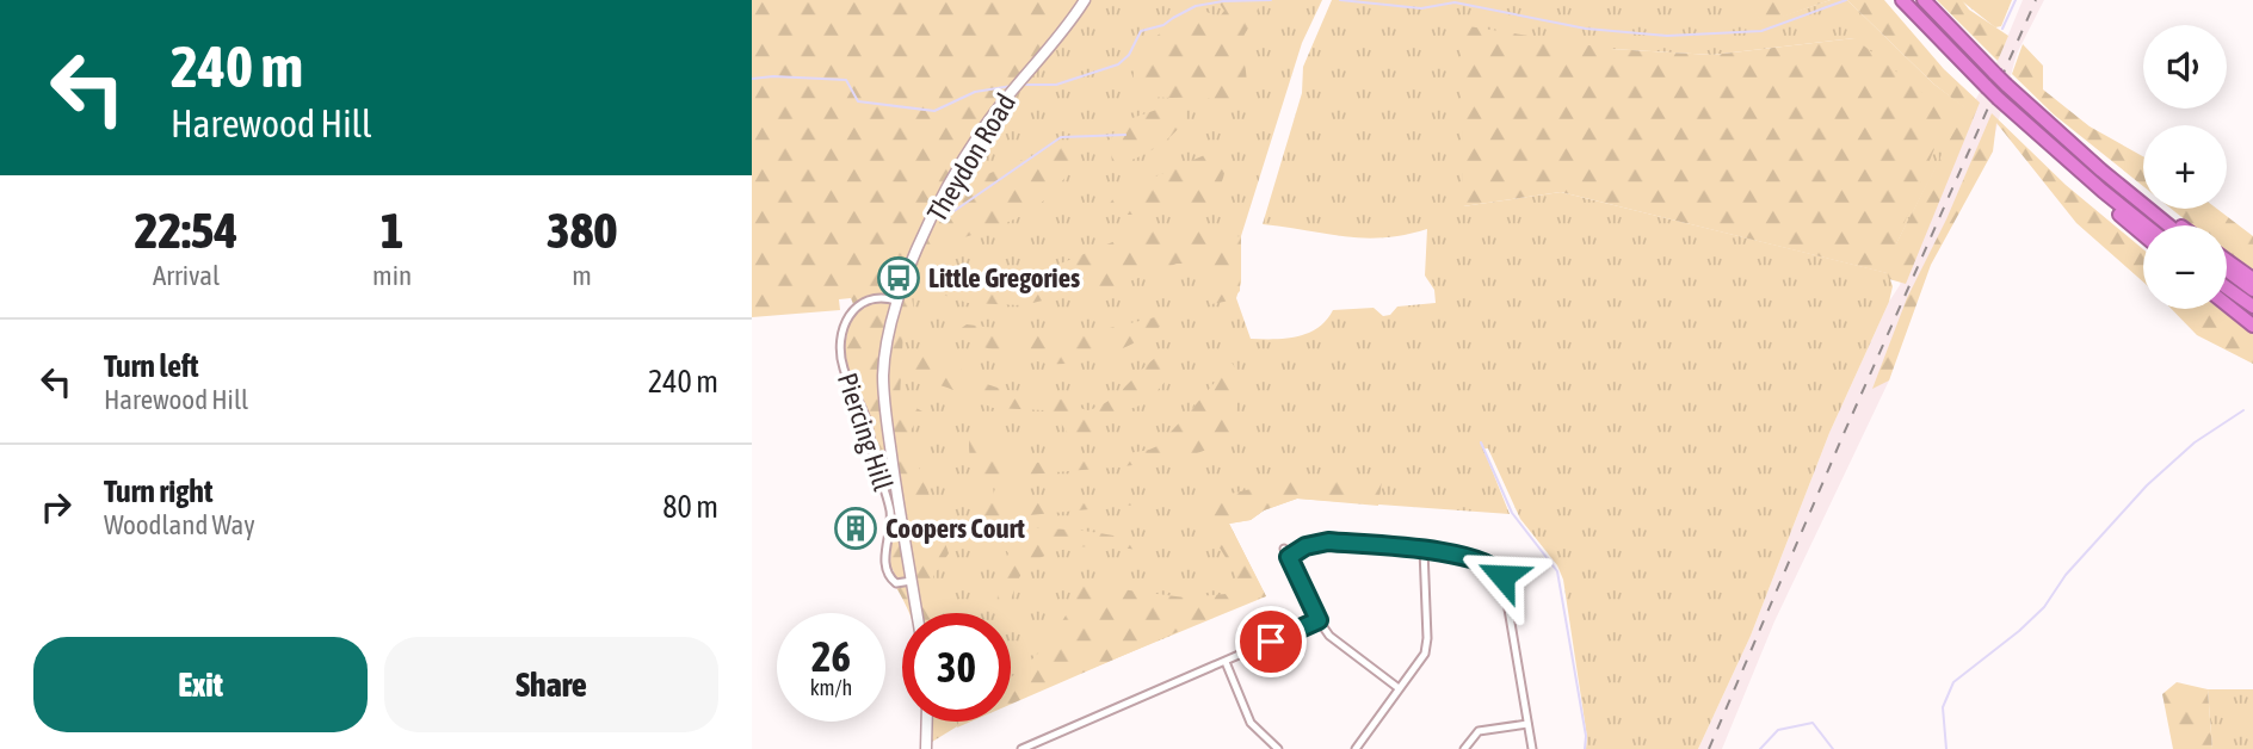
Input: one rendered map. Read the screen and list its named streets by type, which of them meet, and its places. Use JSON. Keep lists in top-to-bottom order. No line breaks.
{"streets":{"street":["Theydon Road","Piercing Hill"]},"crossings":[["Theydon Road","Piercing Hill"]],"places":{"bus stop":["Little Gregories"],"building":["Coopers Court"]},"page":{"turn":["240 m","Harewood Hill"],"map_buttons":["+","−"],"eta":["22:54","Arrival","1","min","380","m"],"list":[{"name":"Turn left","note":"Harewood Hill","value":"240 m"},{"name":"Turn right","note":"Woodland Way","value":"80 m"}],"speed":"26 km/h","limit":"30","buttons":["Exit","Share"]}}
